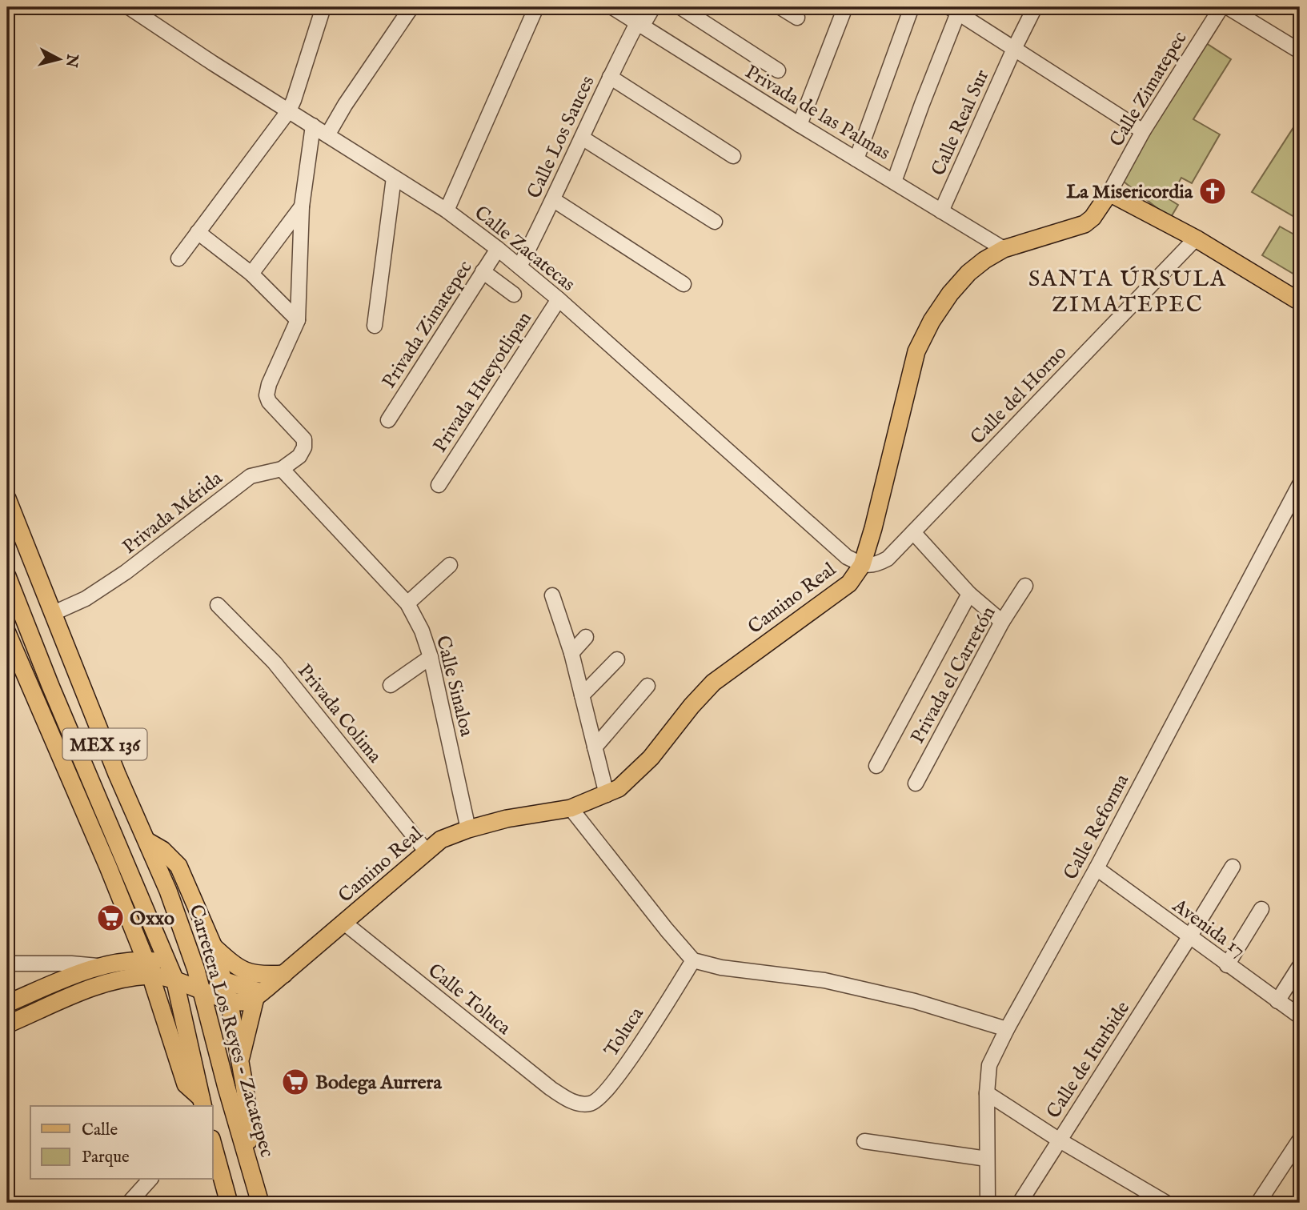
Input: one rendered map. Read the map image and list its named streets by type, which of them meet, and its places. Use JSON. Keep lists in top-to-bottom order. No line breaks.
{"streets":{"main road":["Camino Real","MEX 136","Carretera Los Reyes - Zacatepec"],"street":["Calle Zimatepec","Privada de las Palmas","Calle Real Sur","Calle Los Sauces","Calle Zacatecas","Privada Zimatepec","Privada Hueyotlipan","Calle del Horno","Privada Mérida","Privada el Carretón","Calle Sinaloa","Privada Colima","Calle Reforma","Avenida 17","Calle Toluca","Toluca","Calle de Iturbide"]},"crossings":[["Calle Zimatepec","Camino Real"],["Privada de las Palmas","Calle Real Sur"],["Privada de las Palmas","Calle Los Sauces"],["Privada de las Palmas","Camino Real"],["Calle Los Sauces","Calle Zacatecas"],["Calle Zacatecas","Privada Zimatepec"],["Calle Zacatecas","Privada Hueyotlipan"],["Calle Zacatecas","Calle del Horno"],["Calle Zacatecas","Camino Real"],["Calle del Horno","Camino Real"],["Privada Mérida","Calle Sinaloa"],["Privada Mérida","Carretera Los Reyes - Zacatepec"],["Camino Real","Calle Sinaloa"],["Camino Real","Privada Colima"],["Camino Real","Calle Toluca"],["Calle Reforma","Avenida 17"],["Avenida 17","Calle de Iturbide"],["Calle Toluca","Toluca"]],"districts":["SANTA ÚRSULA ZIMATEPEC"],"places":{"church":["La Misericordia"],"supermarket":["Oxxo","Bodega Aurrera"]},"legend":["Calle","Parque"],"north":"right"}
